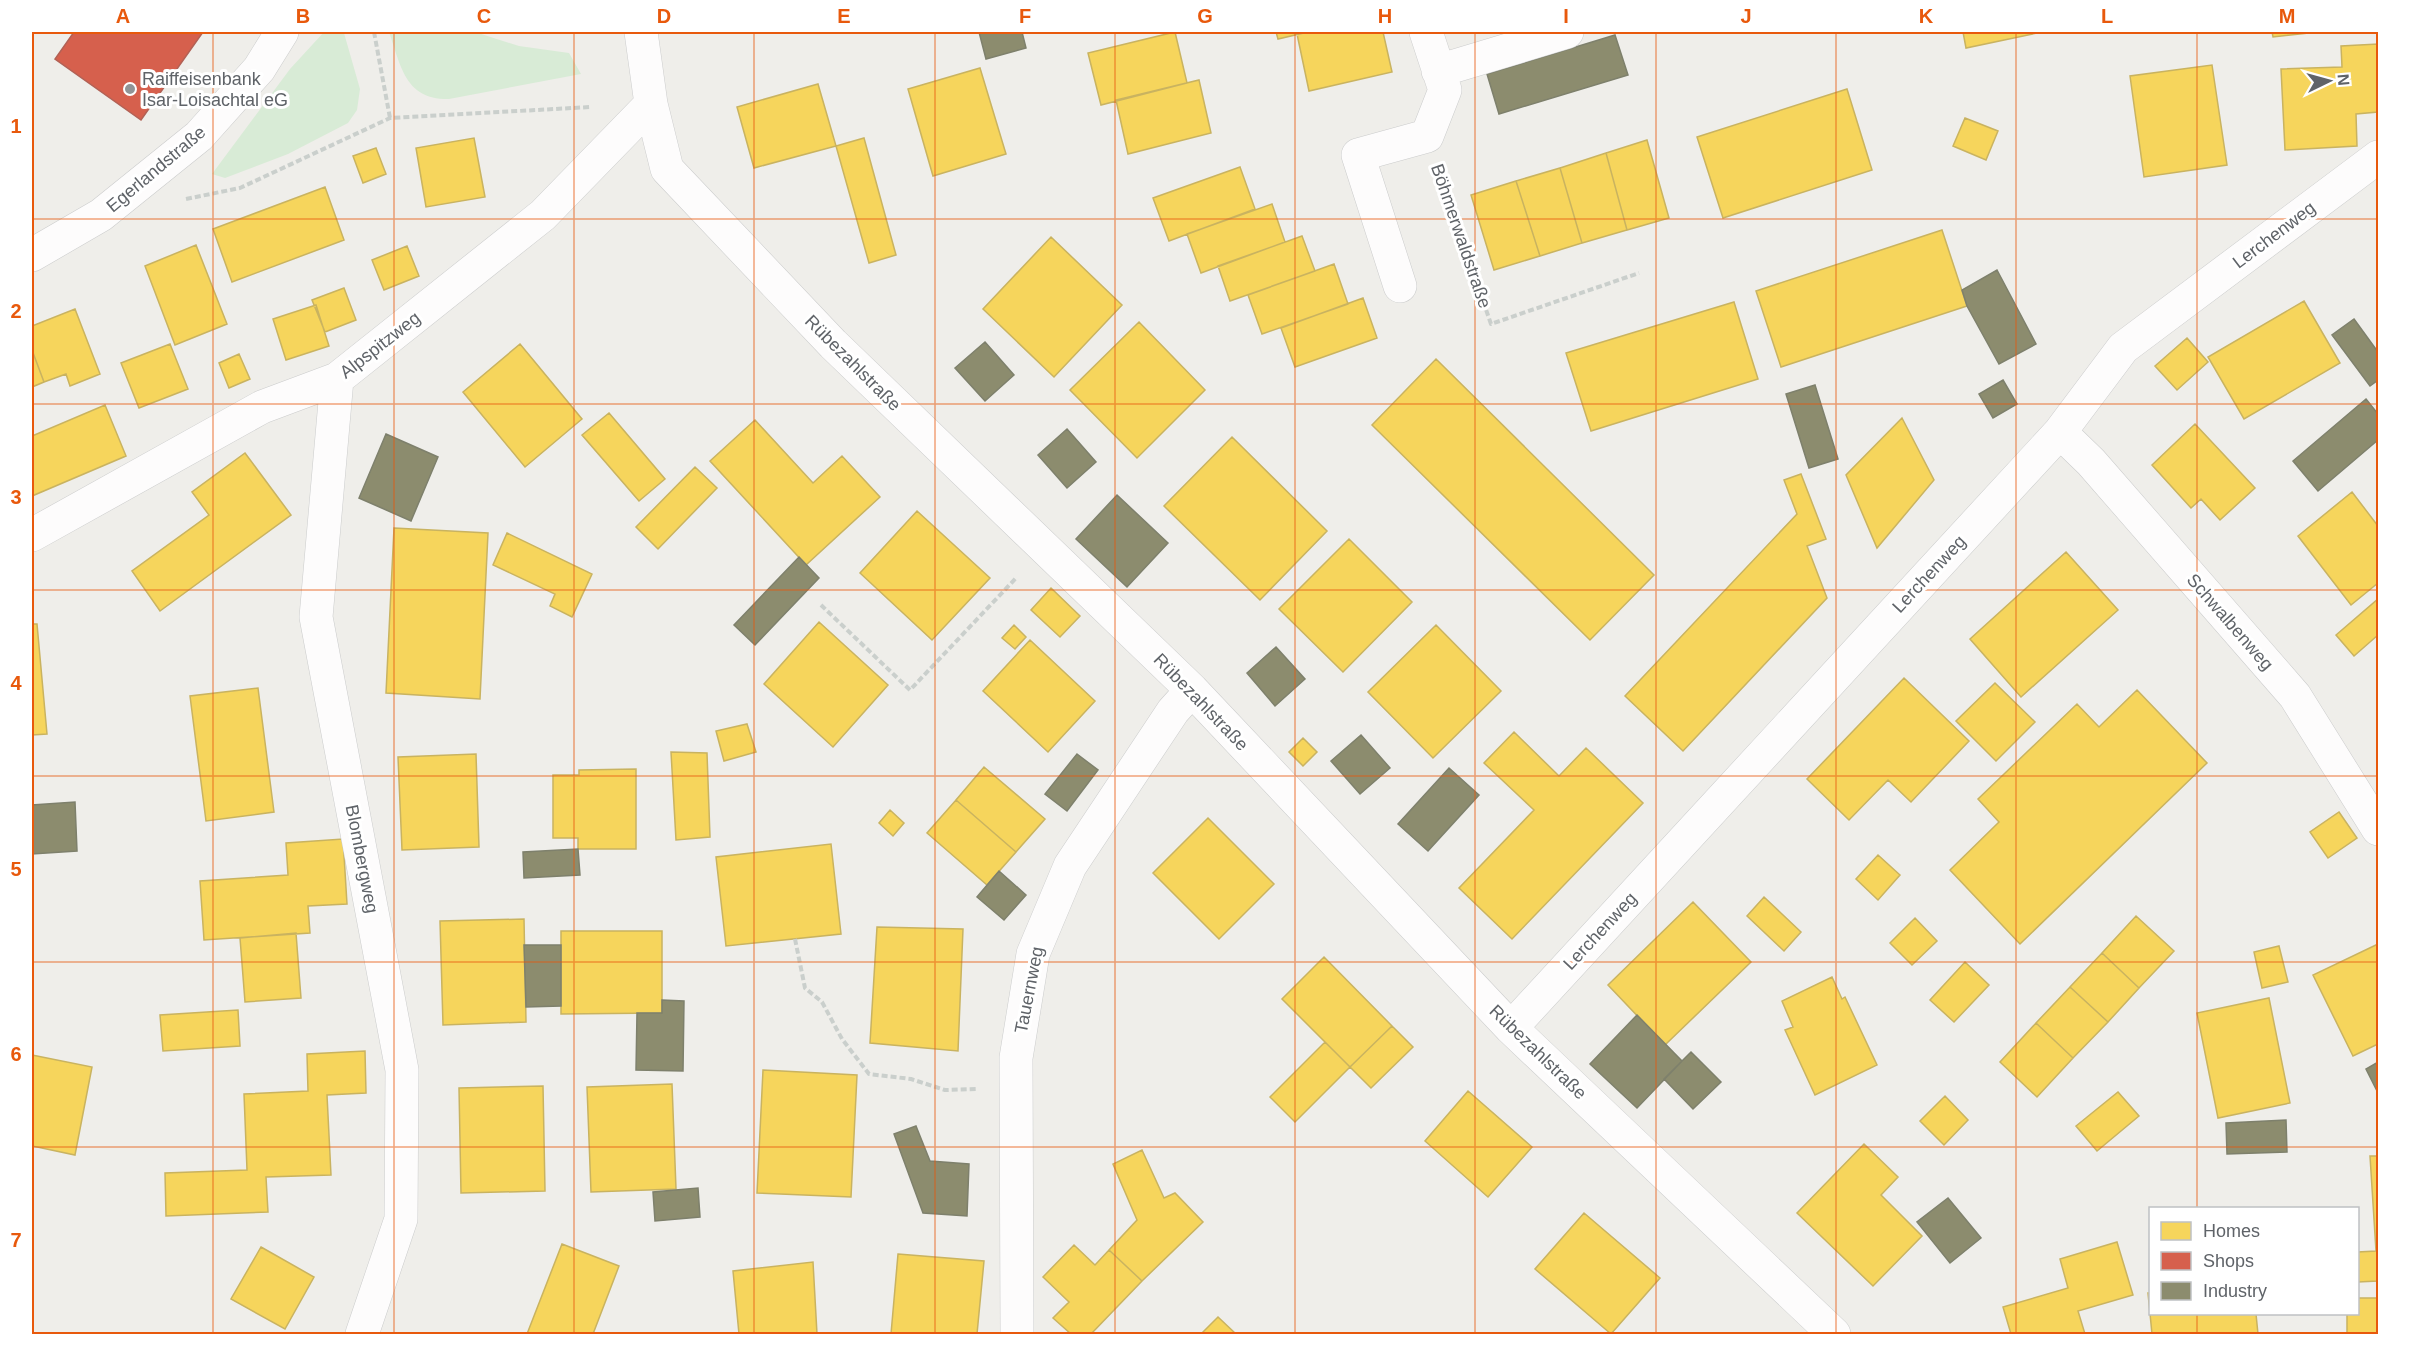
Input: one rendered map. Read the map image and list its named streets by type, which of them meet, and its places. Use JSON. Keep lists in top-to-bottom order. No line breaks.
{"streets":{"street":["Egerlandstraße","Lerchenweg","Alpspitzweg","Rübezahlstraße","Schwalbenweg","Blombergweg","Tauernweg"],"path":["Böhmerwaldstraße"]},"crossings":[["Lerchenweg","Rübezahlstraße"],["Lerchenweg","Schwalbenweg"],["Alpspitzweg","Rübezahlstraße"],["Alpspitzweg","Blombergweg"],["Rübezahlstraße","Tauernweg"]],"places":["Raiffeisenbank Isar-Loisachtal eG"],"legend":["Homes","Shops","Industry"],"north":"right","grid":{"columns":["A","B","C","D","E","F","G","H","I","J","K","L","M"],"rows":["1","2","3","4","5","6","7"]}}
